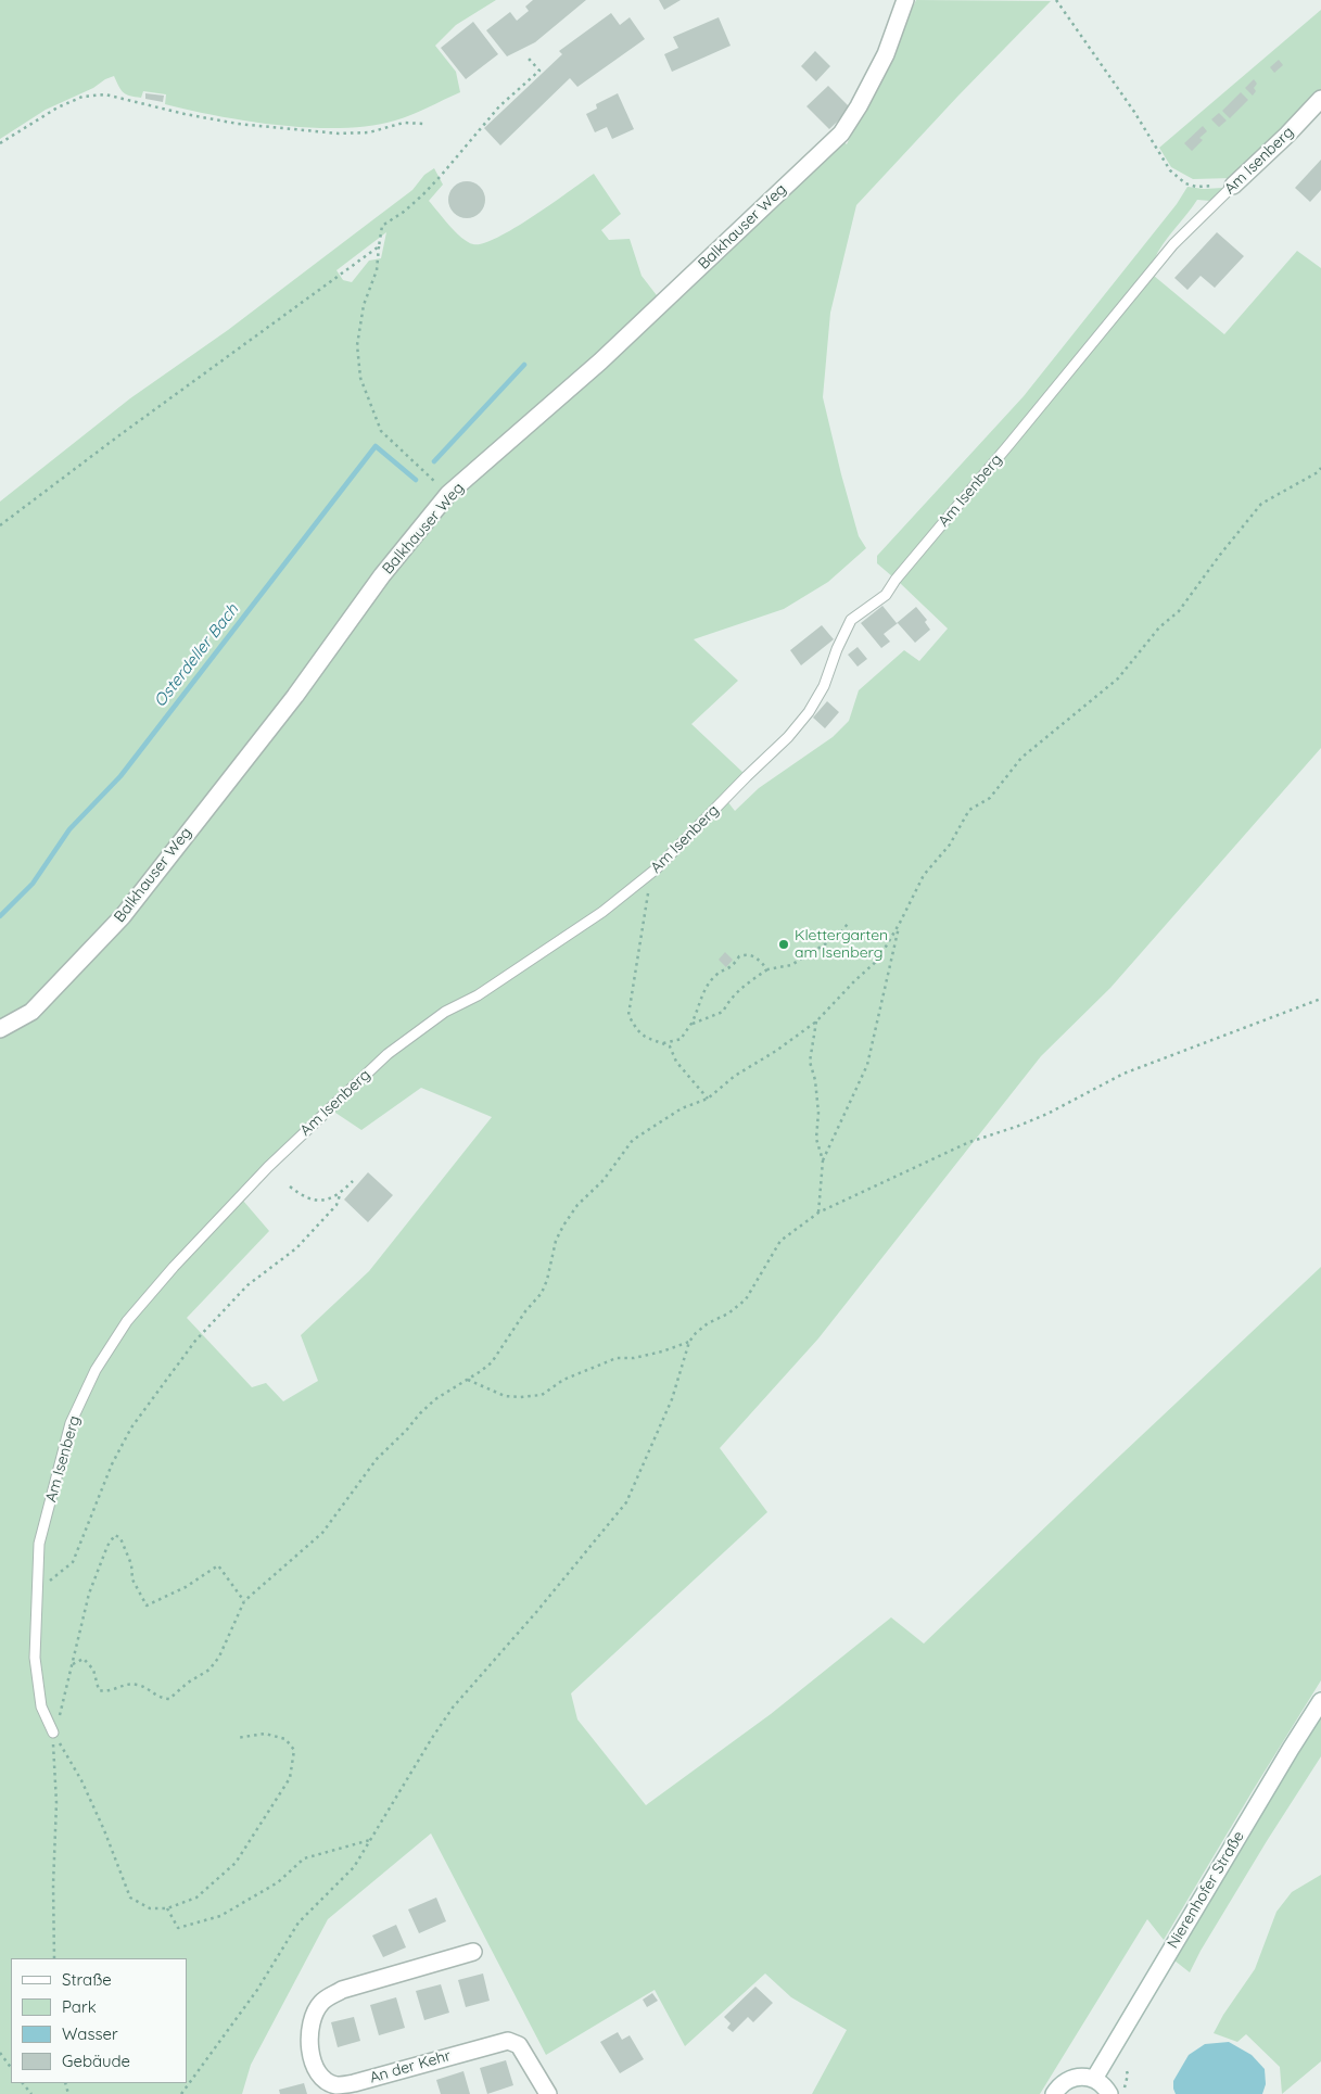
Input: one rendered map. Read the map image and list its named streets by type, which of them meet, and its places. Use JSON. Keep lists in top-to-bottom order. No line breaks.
{"streets":{"street":["Am Isenberg","Balkhauser Weg","Nierenhofer Straße","An der Kehr"]},"water":["Osterdeller Bach"],"places":["Klettergarten am Isenberg"],"legend":["Straße","Park","Wasser","Gebäude"]}
